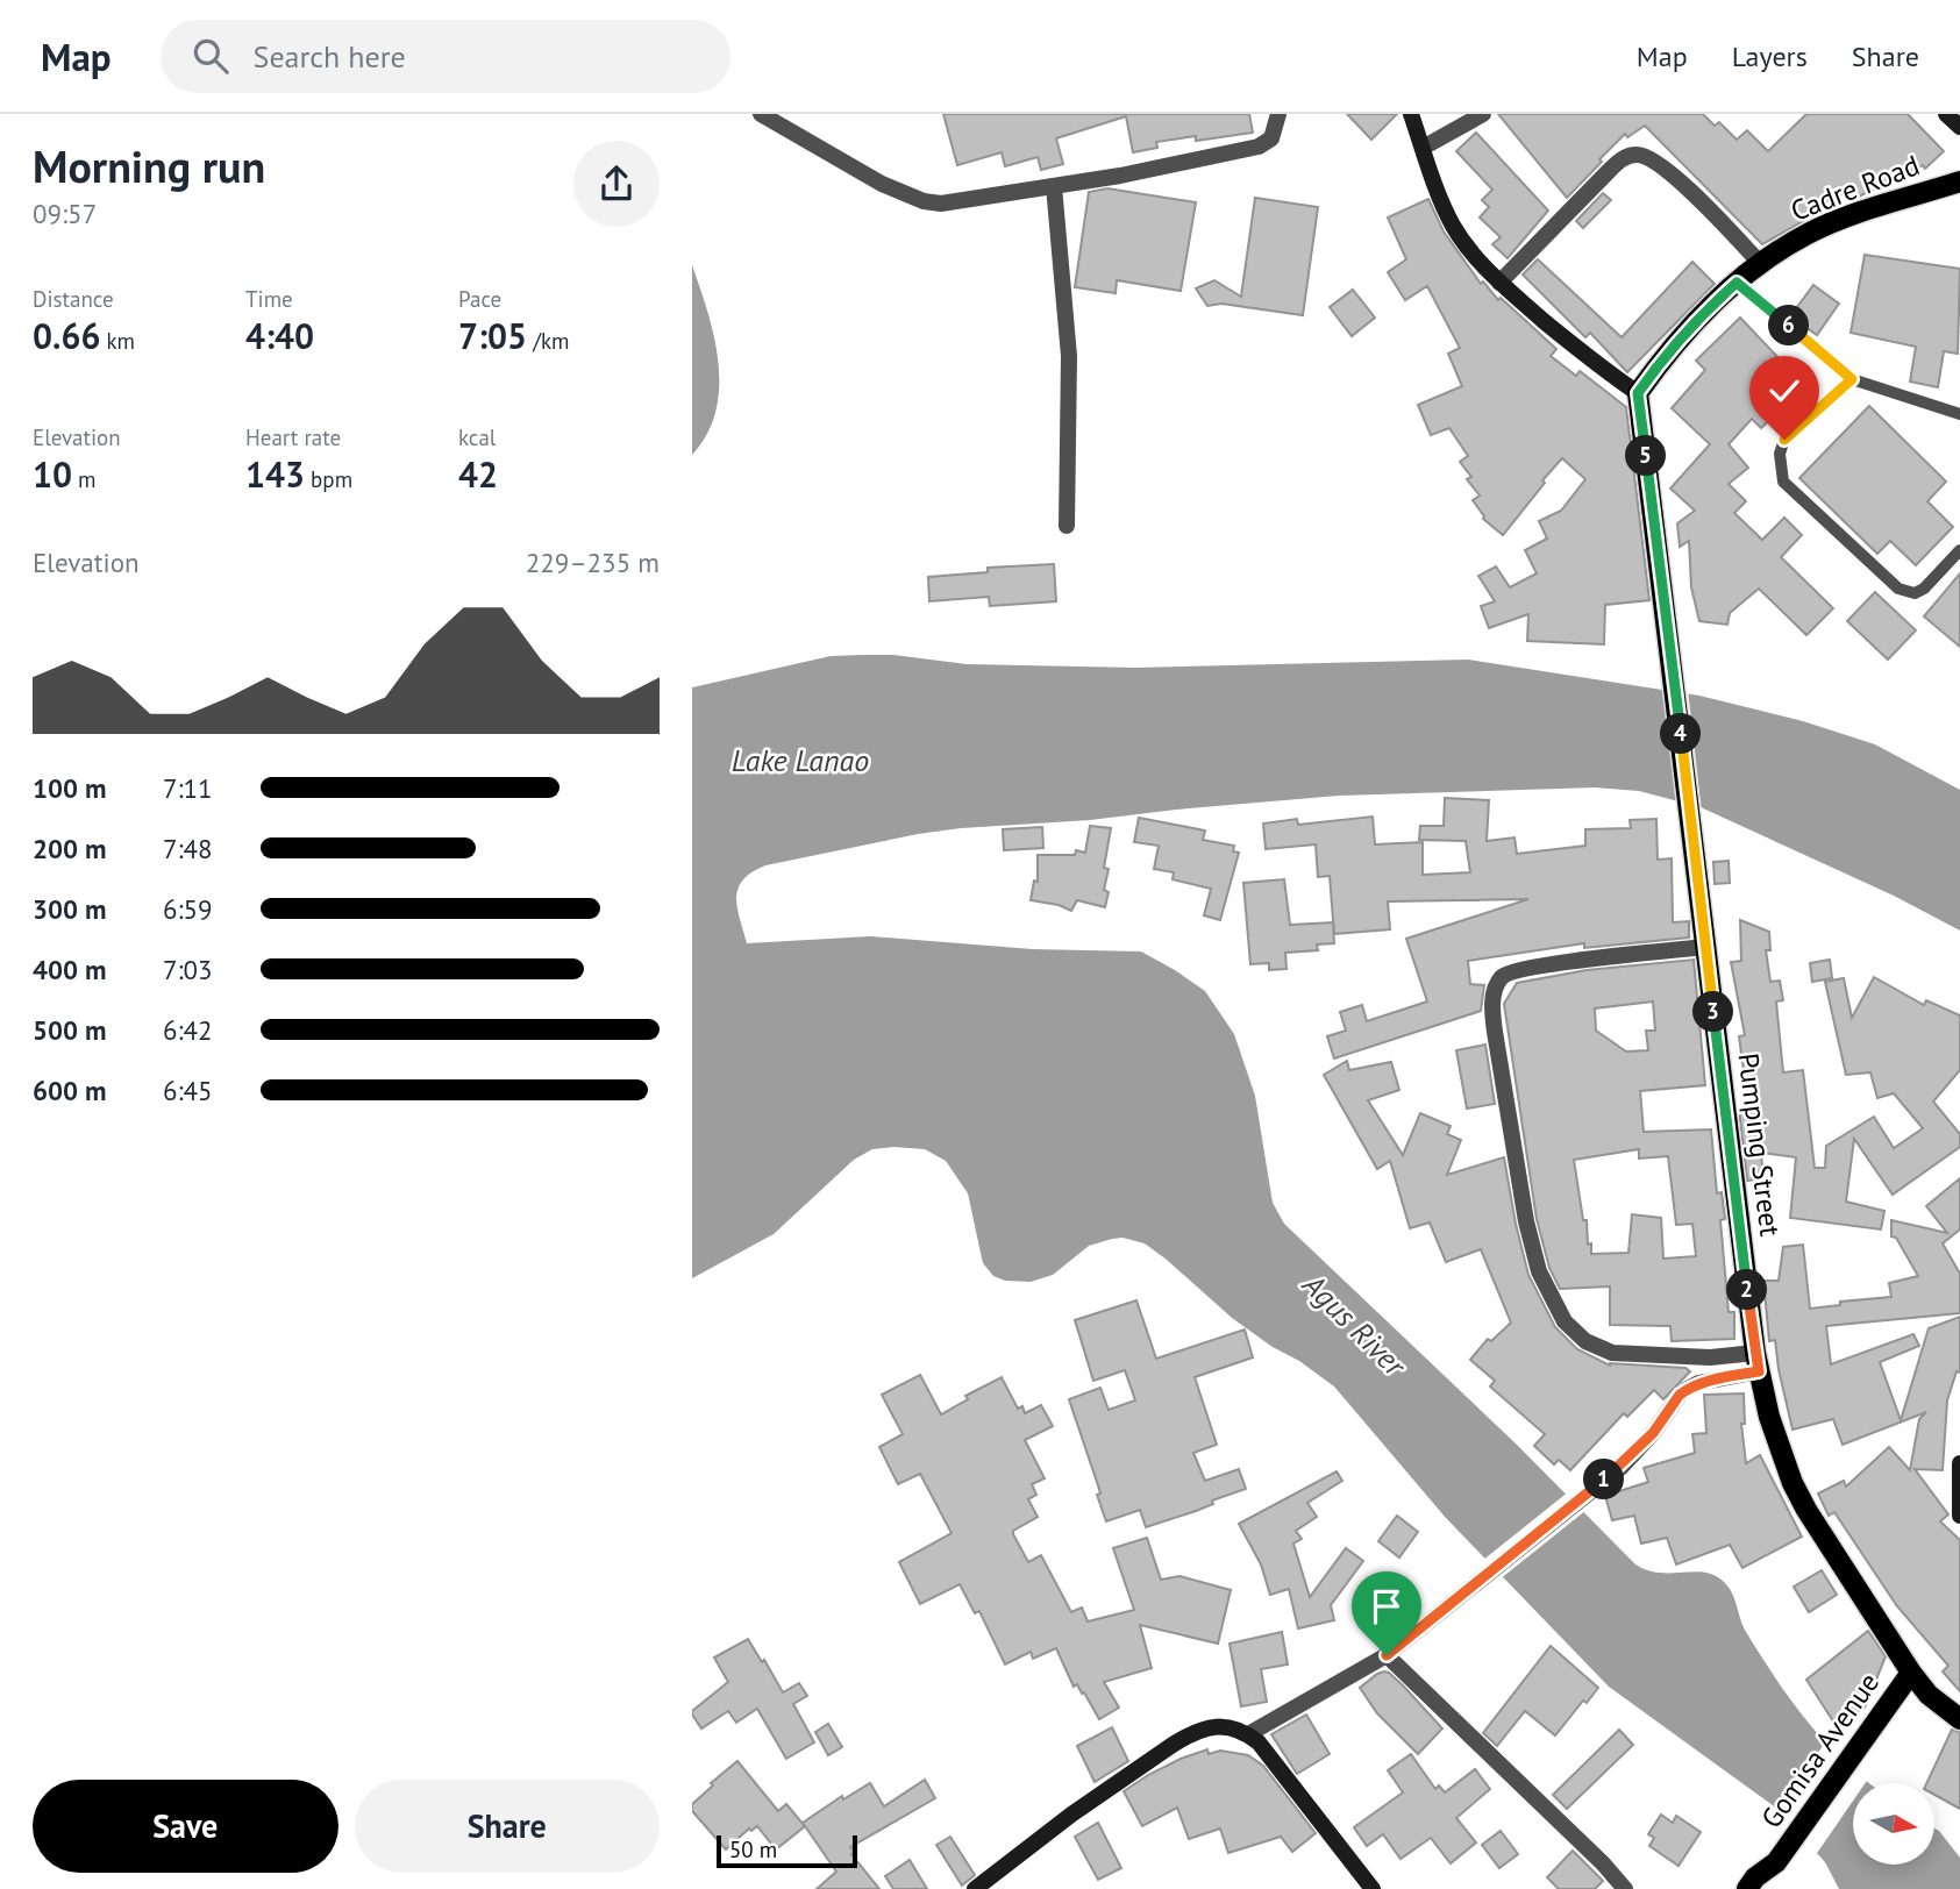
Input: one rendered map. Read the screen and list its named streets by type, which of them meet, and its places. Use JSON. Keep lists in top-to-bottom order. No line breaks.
{"streets":{"main road":["Cadre Road","Pumping Street","Gomisa Avenue"]},"crossings":[["Cadre Road","Pumping Street"],["Pumping Street","Gomisa Avenue"]],"water":["Lake Lanao","Agus River"],"scale_bar":"50 m","north":"right","page":{"header":"Map","search":"Search here","nav":["Map","Layers","Share"],"heading":["Morning run","09:57"],"stats":[["Distance","0.66 km"],["Time","4:40"],["Pace","7:05 /km"],["Elevation","10 m"],["Heart rate","143 bpm"],["kcal","42"]],"pins":["6","5","4","3","2","1"],"chart":["Elevation","229–235 m"],"list":[{"name":"100 m","note":"7:11"},{"name":"200 m","note":"7:48"},{"name":"300 m","note":"6:59"},{"name":"400 m","note":"7:03"},{"name":"500 m","note":"6:42"},{"name":"600 m","note":"6:45"}],"buttons":["Save","Share"],"scale":"50 m"}}
